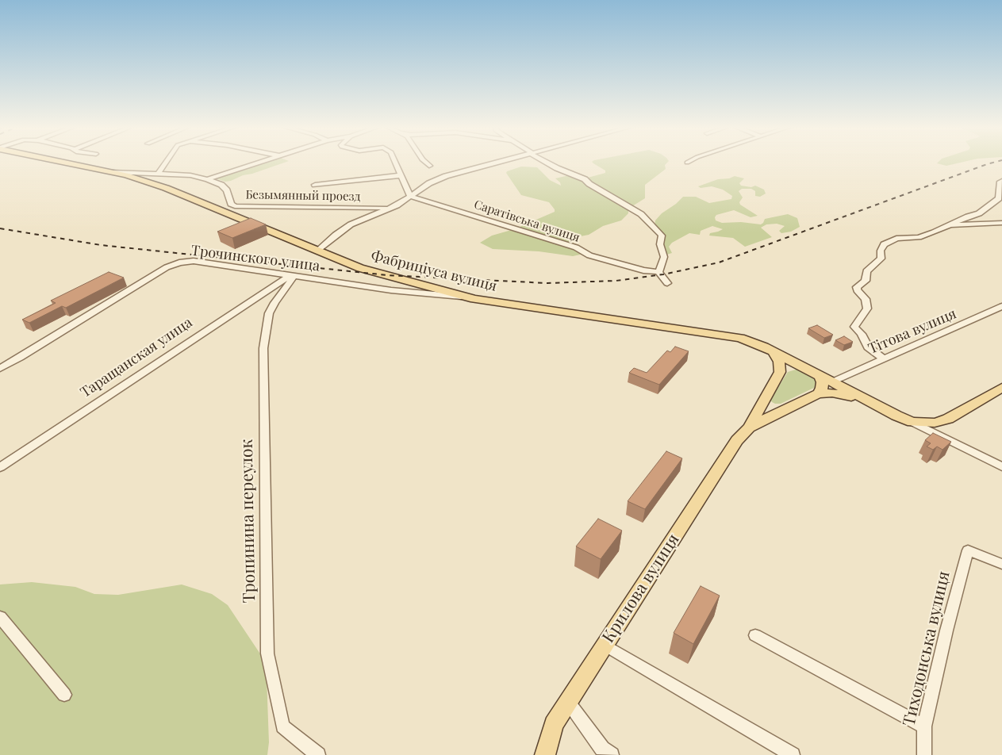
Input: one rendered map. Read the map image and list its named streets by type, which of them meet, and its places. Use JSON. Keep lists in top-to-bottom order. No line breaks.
{"streets":{"main road":["Фабриціуса вулиця","Крилова вулиця"],"street":["Безымянный проезд","Саратівська вулиця","Трочинского улица","Тітова вулиця","Таращанская улица","Тропинина переулок","Тиходонська вулиця"]},"crossings":[["Безымянный проезд","Фабриціуса вулиця"],["Трочинского улица","Фабриціуса вулиця"],["Трочинского улица","Таращанская улица"],["Трочинского улица","Тропинина переулок"],["Фабриціуса вулиця","Тітова вулиця"],["Таращанская улица","Тропинина переулок"]]}
